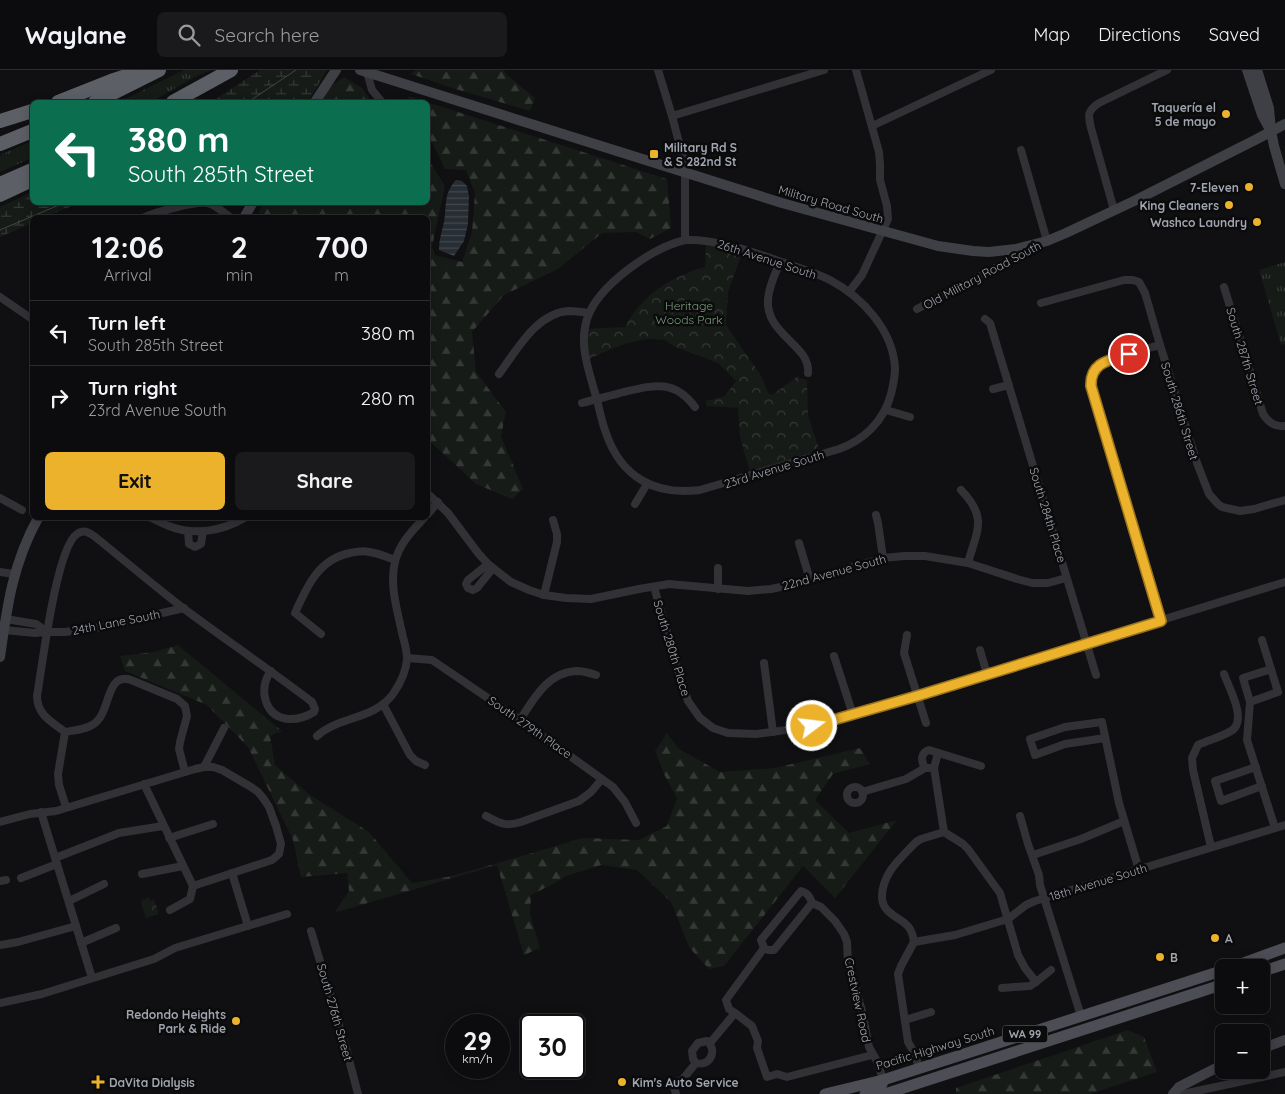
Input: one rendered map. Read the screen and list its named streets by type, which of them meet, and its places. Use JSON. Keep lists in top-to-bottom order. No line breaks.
{"streets":{"main road":["Military Road South","WA 99","Pacific Highway South"],"street":["26th Avenue South","Old Military Road South","South 287th Street","South 286th Street","23rd Avenue South","South 284th Place","22nd Avenue South","24th Lane South","South 280th Place","South 279th Place","18th Avenue South","Crestview Road","South 276th Street"]},"crossings":[["Military Road South","Old Military Road South"],["South 284th Place","22nd Avenue South"],["South 284th Place","South 280th Place"],["22nd Avenue South","South 280th Place"],["Crestview Road","Pacific Highway South"]],"parks":["Heritage Woods Park"],"places":{"other":["Taquería el 5 de mayo","7-Eleven","King Cleaners","Washco Laundry","A","B","Redondo Heights Park & Ride","Kim's Auto Service"],"transit":["Military Rd S & S 282nd St"],"health":["DaVita Dialysis"]},"page":{"header":"Waylane","search":"Search here","nav":["Map","Directions","Saved"],"turn":["380 m","South 285th Street"],"eta":["12:06","Arrival","2","min","700","m"],"list":[{"name":"Turn left","note":"South 285th Street","value":"380 m"},{"name":"Turn right","note":"23rd Avenue South","value":"280 m"}],"buttons":["Exit","Share"],"map_buttons":["+","−"],"speed":"29 km/h","limit":"30"}}
